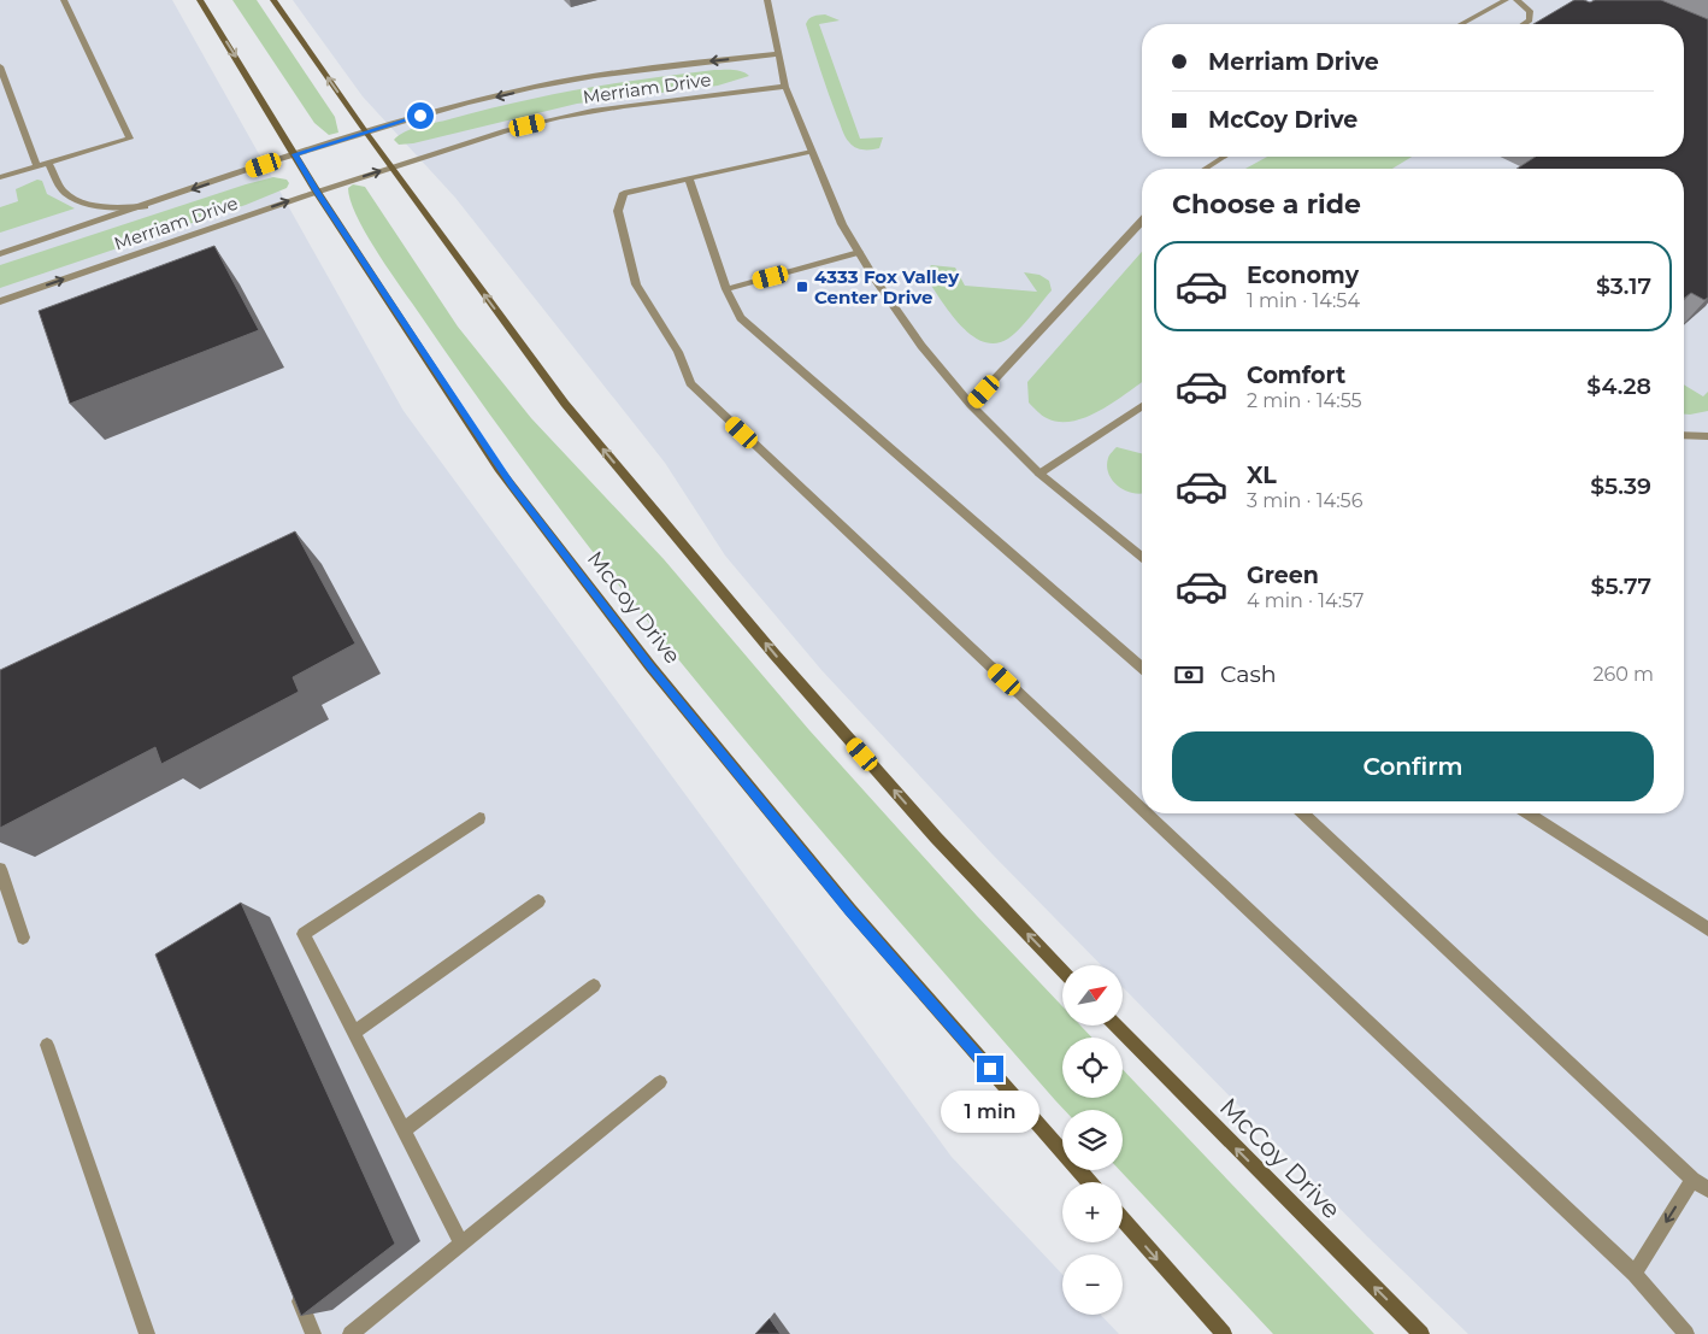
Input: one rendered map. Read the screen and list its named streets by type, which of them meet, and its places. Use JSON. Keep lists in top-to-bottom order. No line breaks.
{"streets":{"street":["Merriam Drive","McCoy Drive"]},"crossings":[["Merriam Drive","McCoy Drive"]],"places":{"transit":["4333 Fox Valley Center Drive"]},"north":"top right","page":{"banner":["Merriam Drive","McCoy Drive"],"heading":"Choose a ride","list":[{"name":"Economy","note":"1 min · 14:54","value":"$3.17"},{"name":"Comfort","note":"2 min · 14:55","value":"$4.28"},{"name":"XL","note":"3 min · 14:56","value":"$5.39"},{"name":"Green","note":"4 min · 14:57","value":"$5.77"}],"pay":["Cash","260 m"],"buttons":"Confirm","map_buttons":["+","−"],"bubble":"1 min"}}
